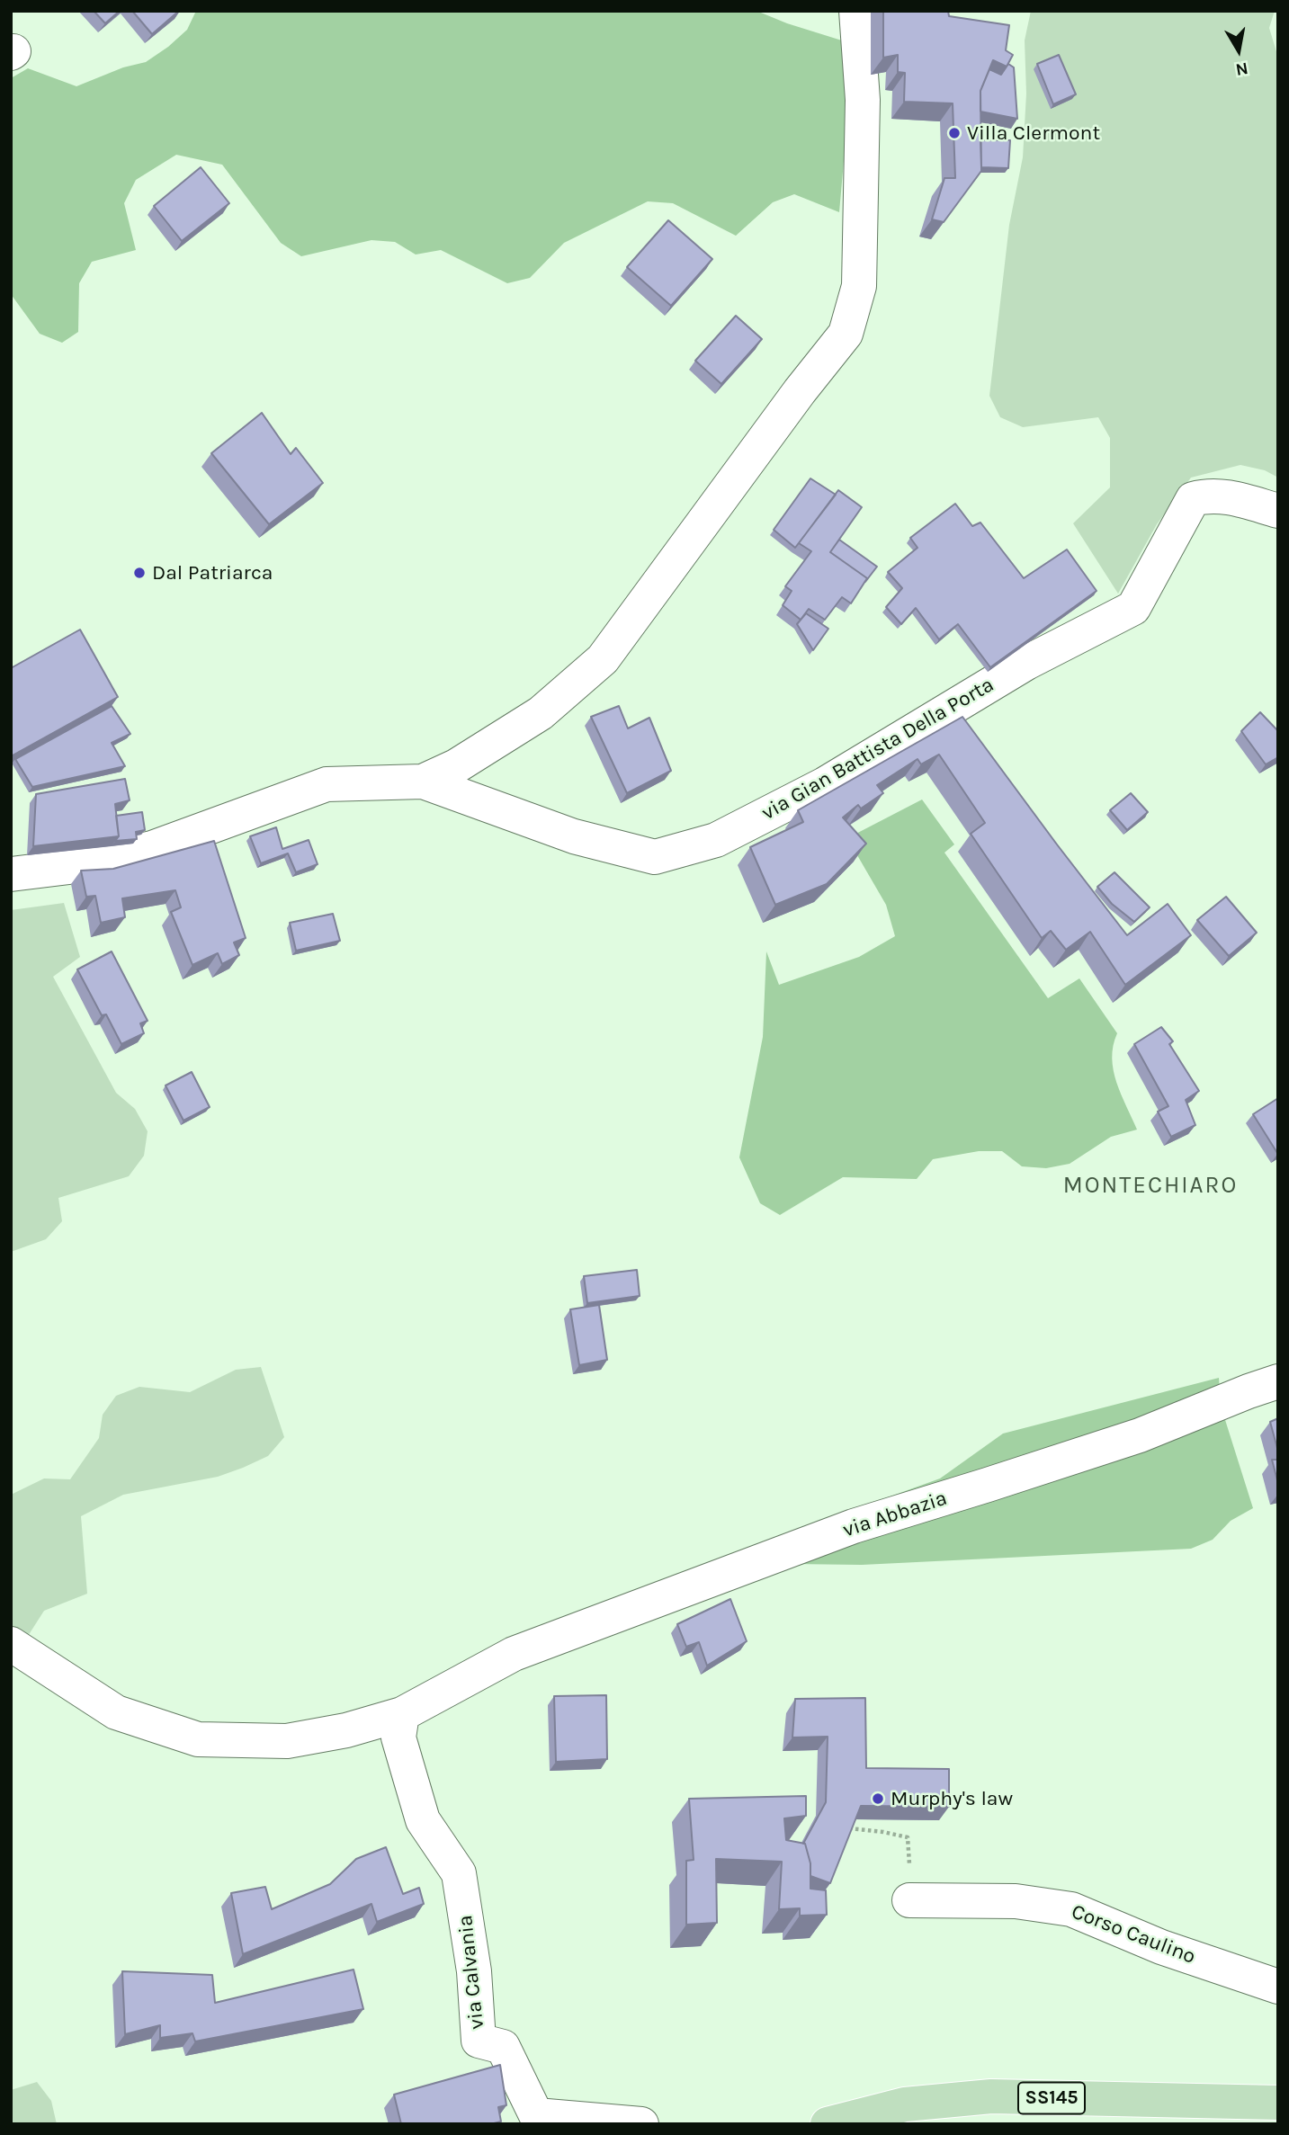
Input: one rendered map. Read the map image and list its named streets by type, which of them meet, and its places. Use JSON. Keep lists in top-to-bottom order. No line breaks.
{"streets":{"main road":["SS145"],"street":["via Gian Battista Della Porta","via Abbazia","Corso Caulino","via Calvania"]},"crossings":[["via Abbazia","via Calvania"]],"districts":["MONTECHIARO"],"places":["Villa Clermont","Dal Patriarca","Murphy's law"],"north":"bottom"}
